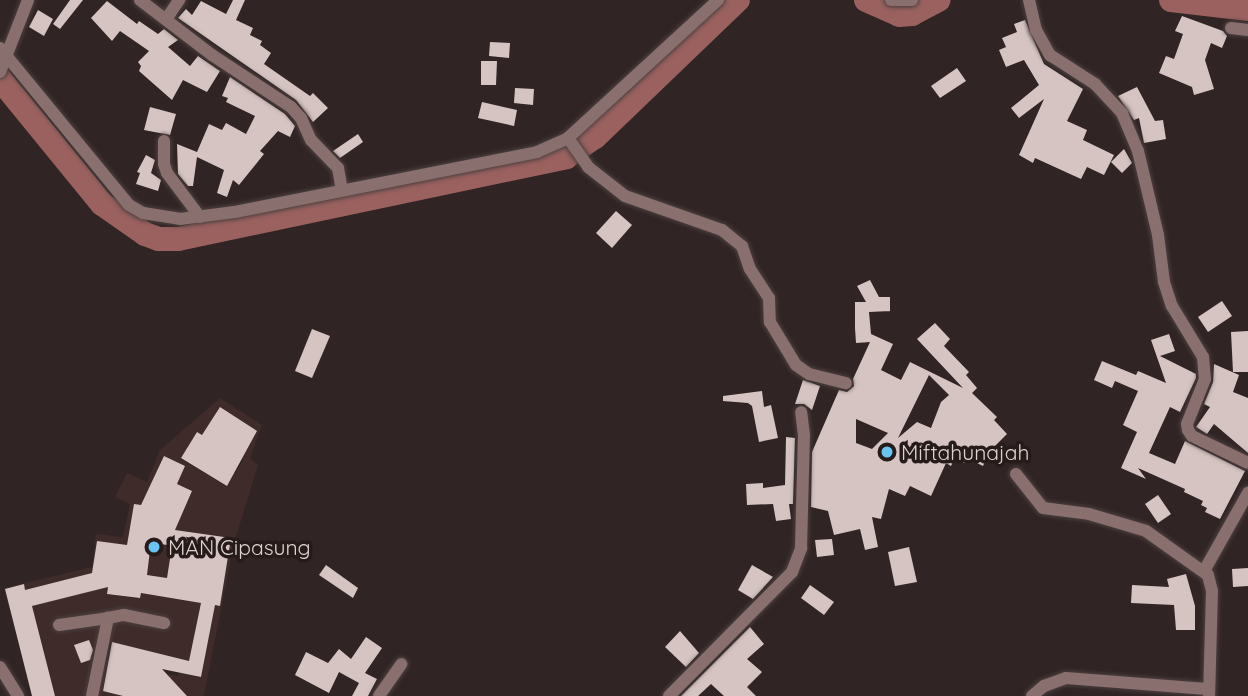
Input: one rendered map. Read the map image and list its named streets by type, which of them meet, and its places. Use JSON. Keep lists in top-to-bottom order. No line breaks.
{"places":["Miftahunajah","MAN Cipasung"]}
